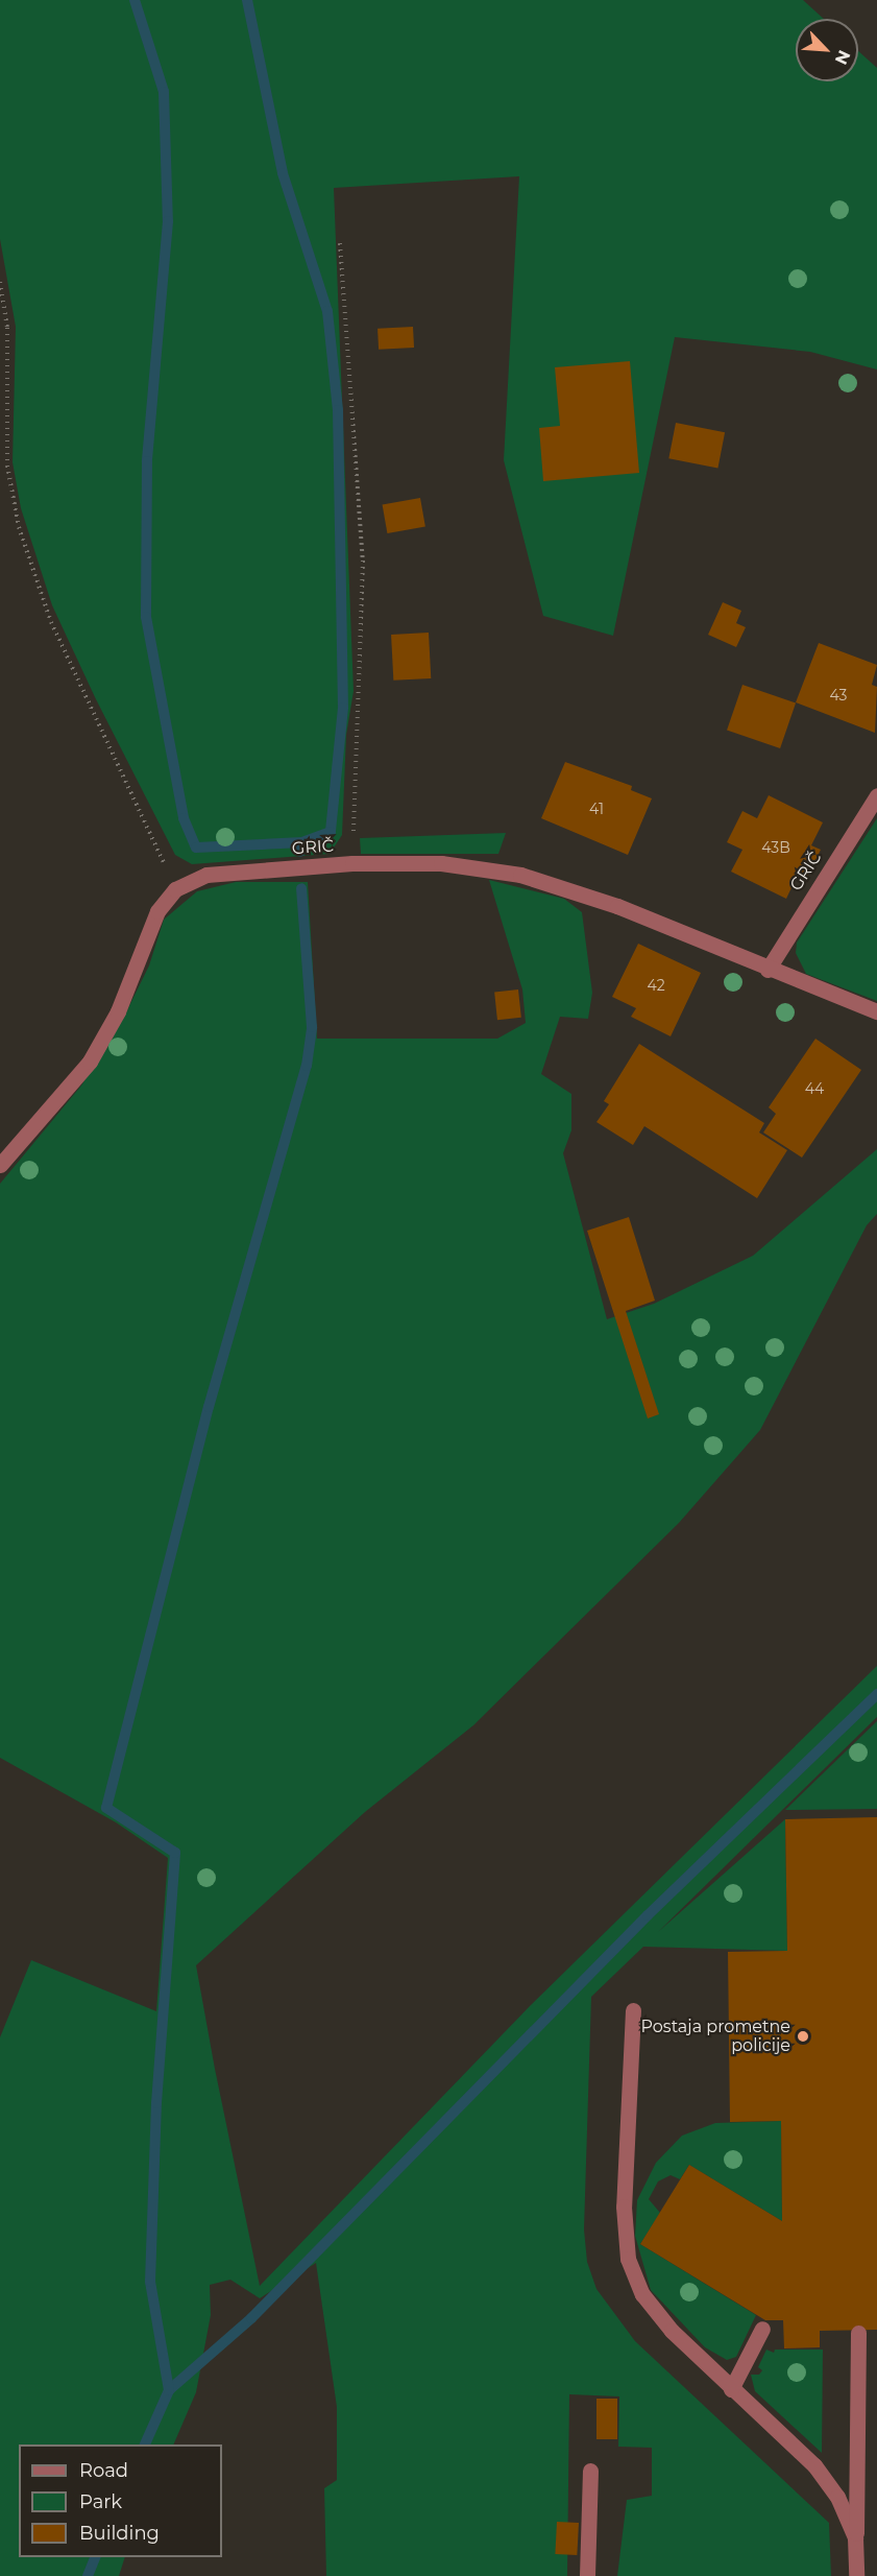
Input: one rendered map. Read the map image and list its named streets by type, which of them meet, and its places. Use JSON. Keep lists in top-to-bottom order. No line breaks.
{"streets":{"street":["GRIČ"]},"places":["Postaja prometne policije"],"house_numbers":["43","41","43B","42","44"],"legend":["Road","Park","Building"],"north":"bottom right"}
